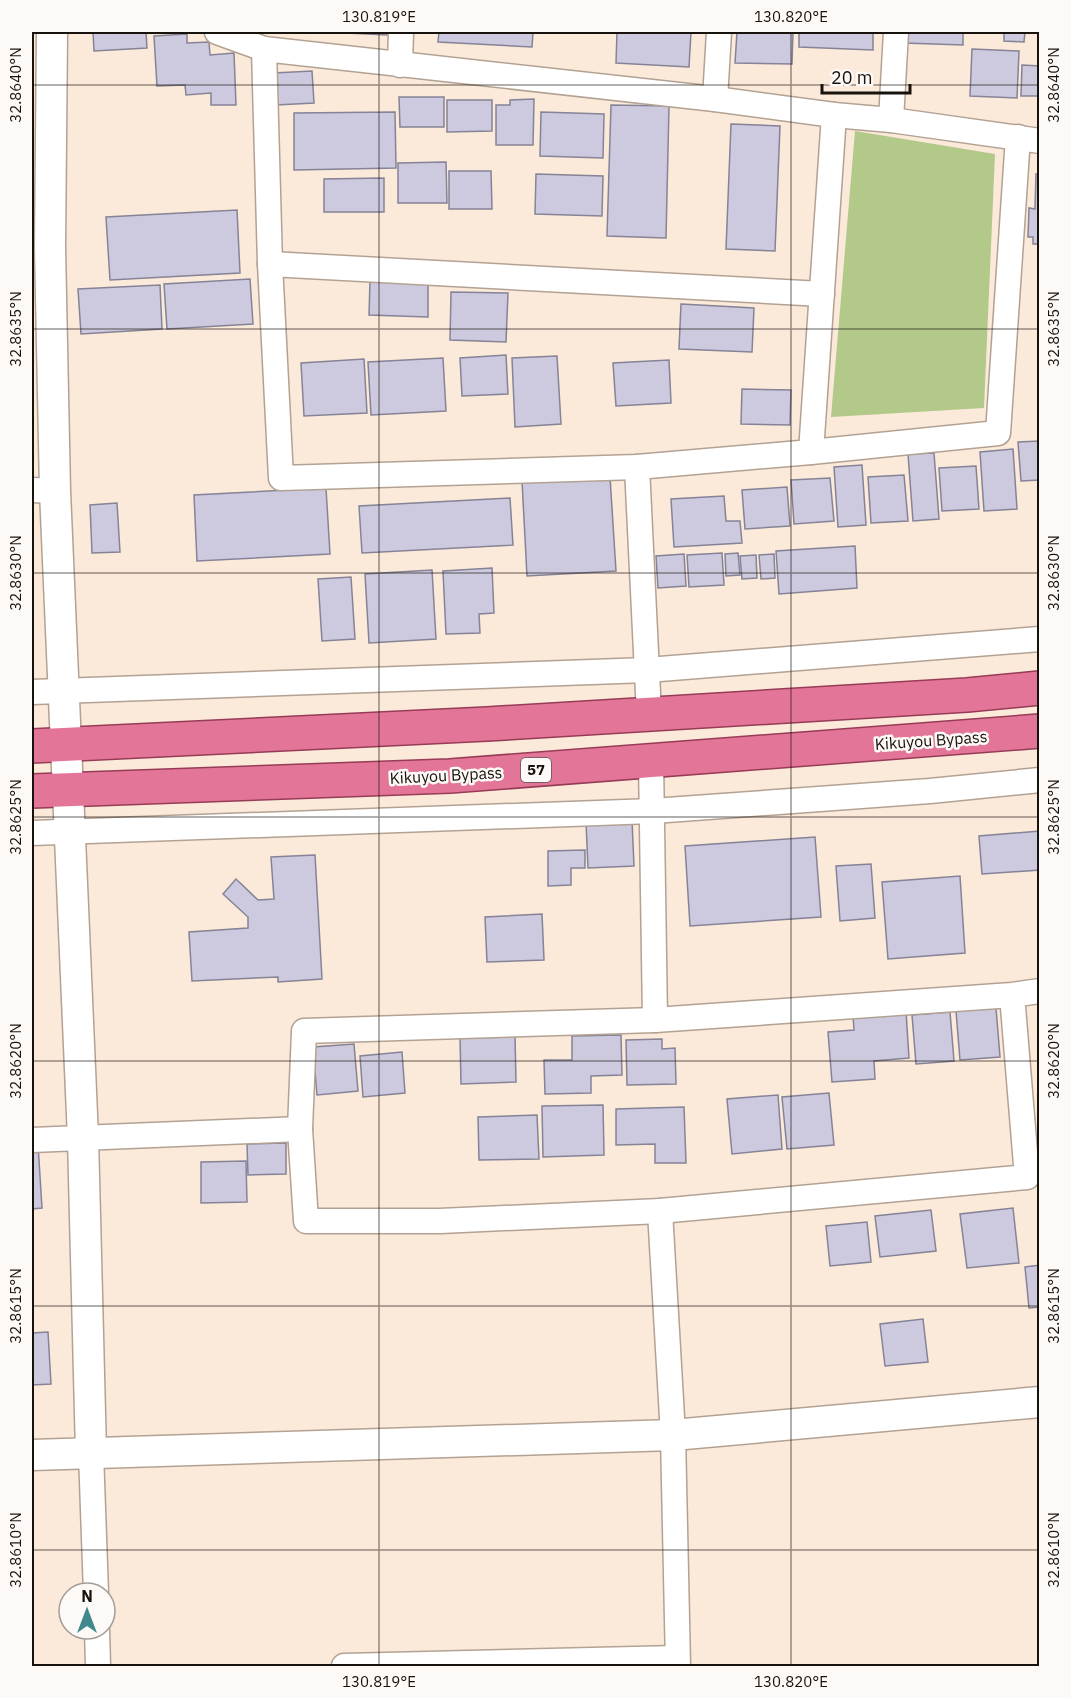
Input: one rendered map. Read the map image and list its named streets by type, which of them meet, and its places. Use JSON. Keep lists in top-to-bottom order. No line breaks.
{"streets":{"highway":["Kikuyou Bypass","57"]},"scale_bar":"20 m","north":"top","coordinates":["130.819°E","130.820°E","32.8640°N","32.8635°N","32.8630°N","32.8625°N","32.8620°N","32.8615°N","32.8610°N"]}
